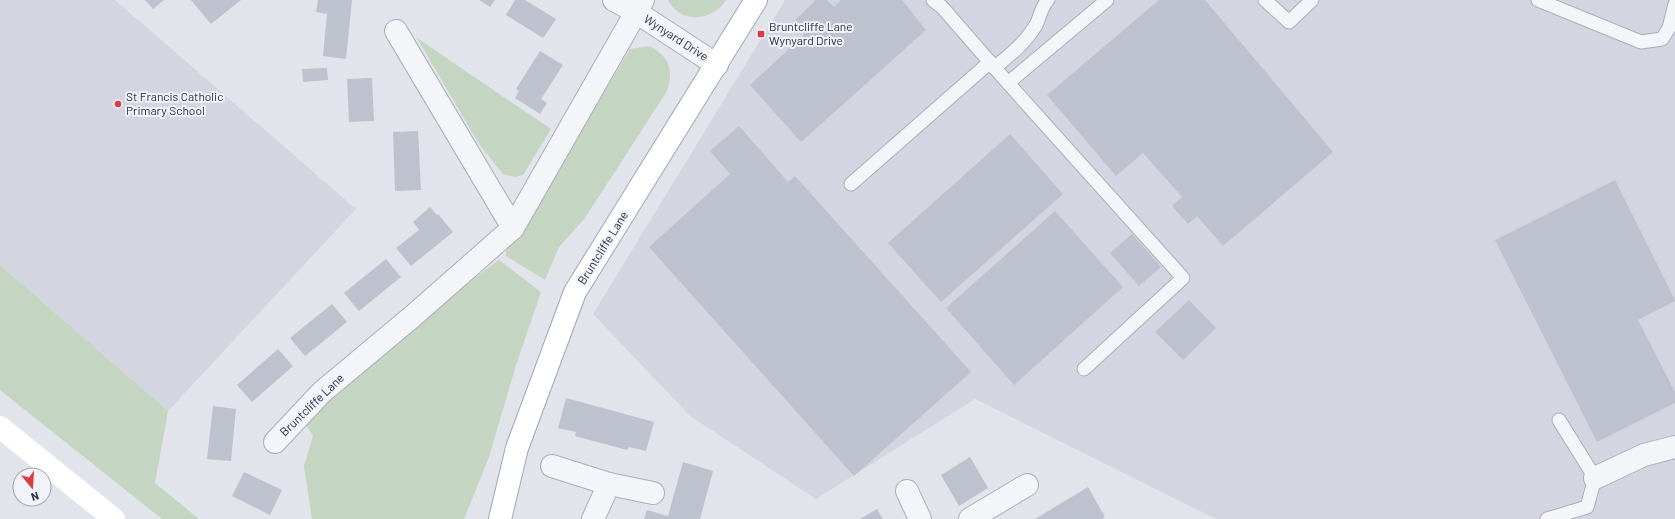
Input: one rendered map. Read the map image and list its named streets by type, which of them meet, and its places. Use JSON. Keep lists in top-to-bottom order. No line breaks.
{"streets":{"main road":["Bruntcliffe Lane"],"street":["Wynyard Drive"]},"crossings":[["Wynyard Drive","Bruntcliffe Lane"]],"places":{"transit":["Bruntcliffe Lane Wynyard Drive"],"other":["St Francis Catholic Primary School"]},"north":"bottom"}
